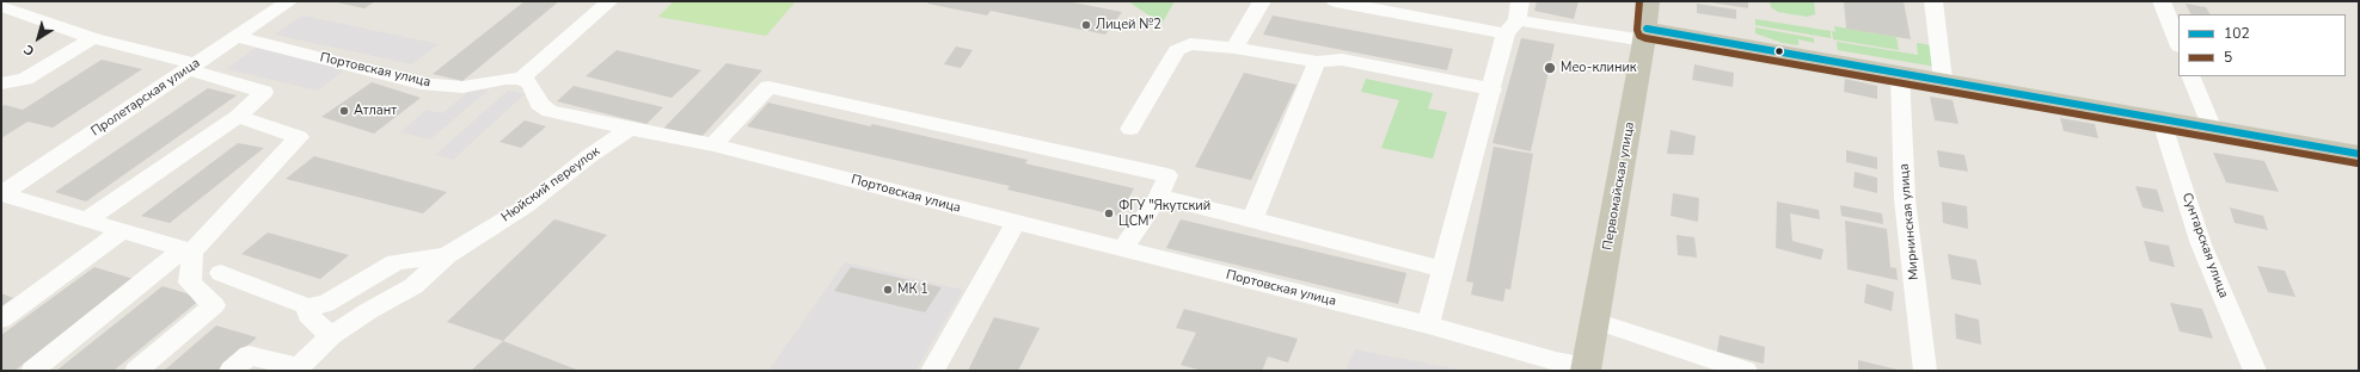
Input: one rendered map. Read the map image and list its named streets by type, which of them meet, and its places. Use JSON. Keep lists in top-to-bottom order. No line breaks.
{"streets":{"main road":["Первомайская улица"],"street":["Портовская улица","Пролетарская улица","Нюйский переулок","Мирнинская улица","Сунтарская улица"]},"crossings":[["Портовская улица","Пролетарская улица"],["Портовская улица","Нюйский переулок"],["Портовская улица","Первомайская улица"]],"places":["Лицей №2","Мео-клиник","Атлант","ФГУ \"Якутский ЦСМ\"","МК 1"],"lines":["transit line 5","transit line 102"],"legend":["102","5"],"north":"bottom left"}
